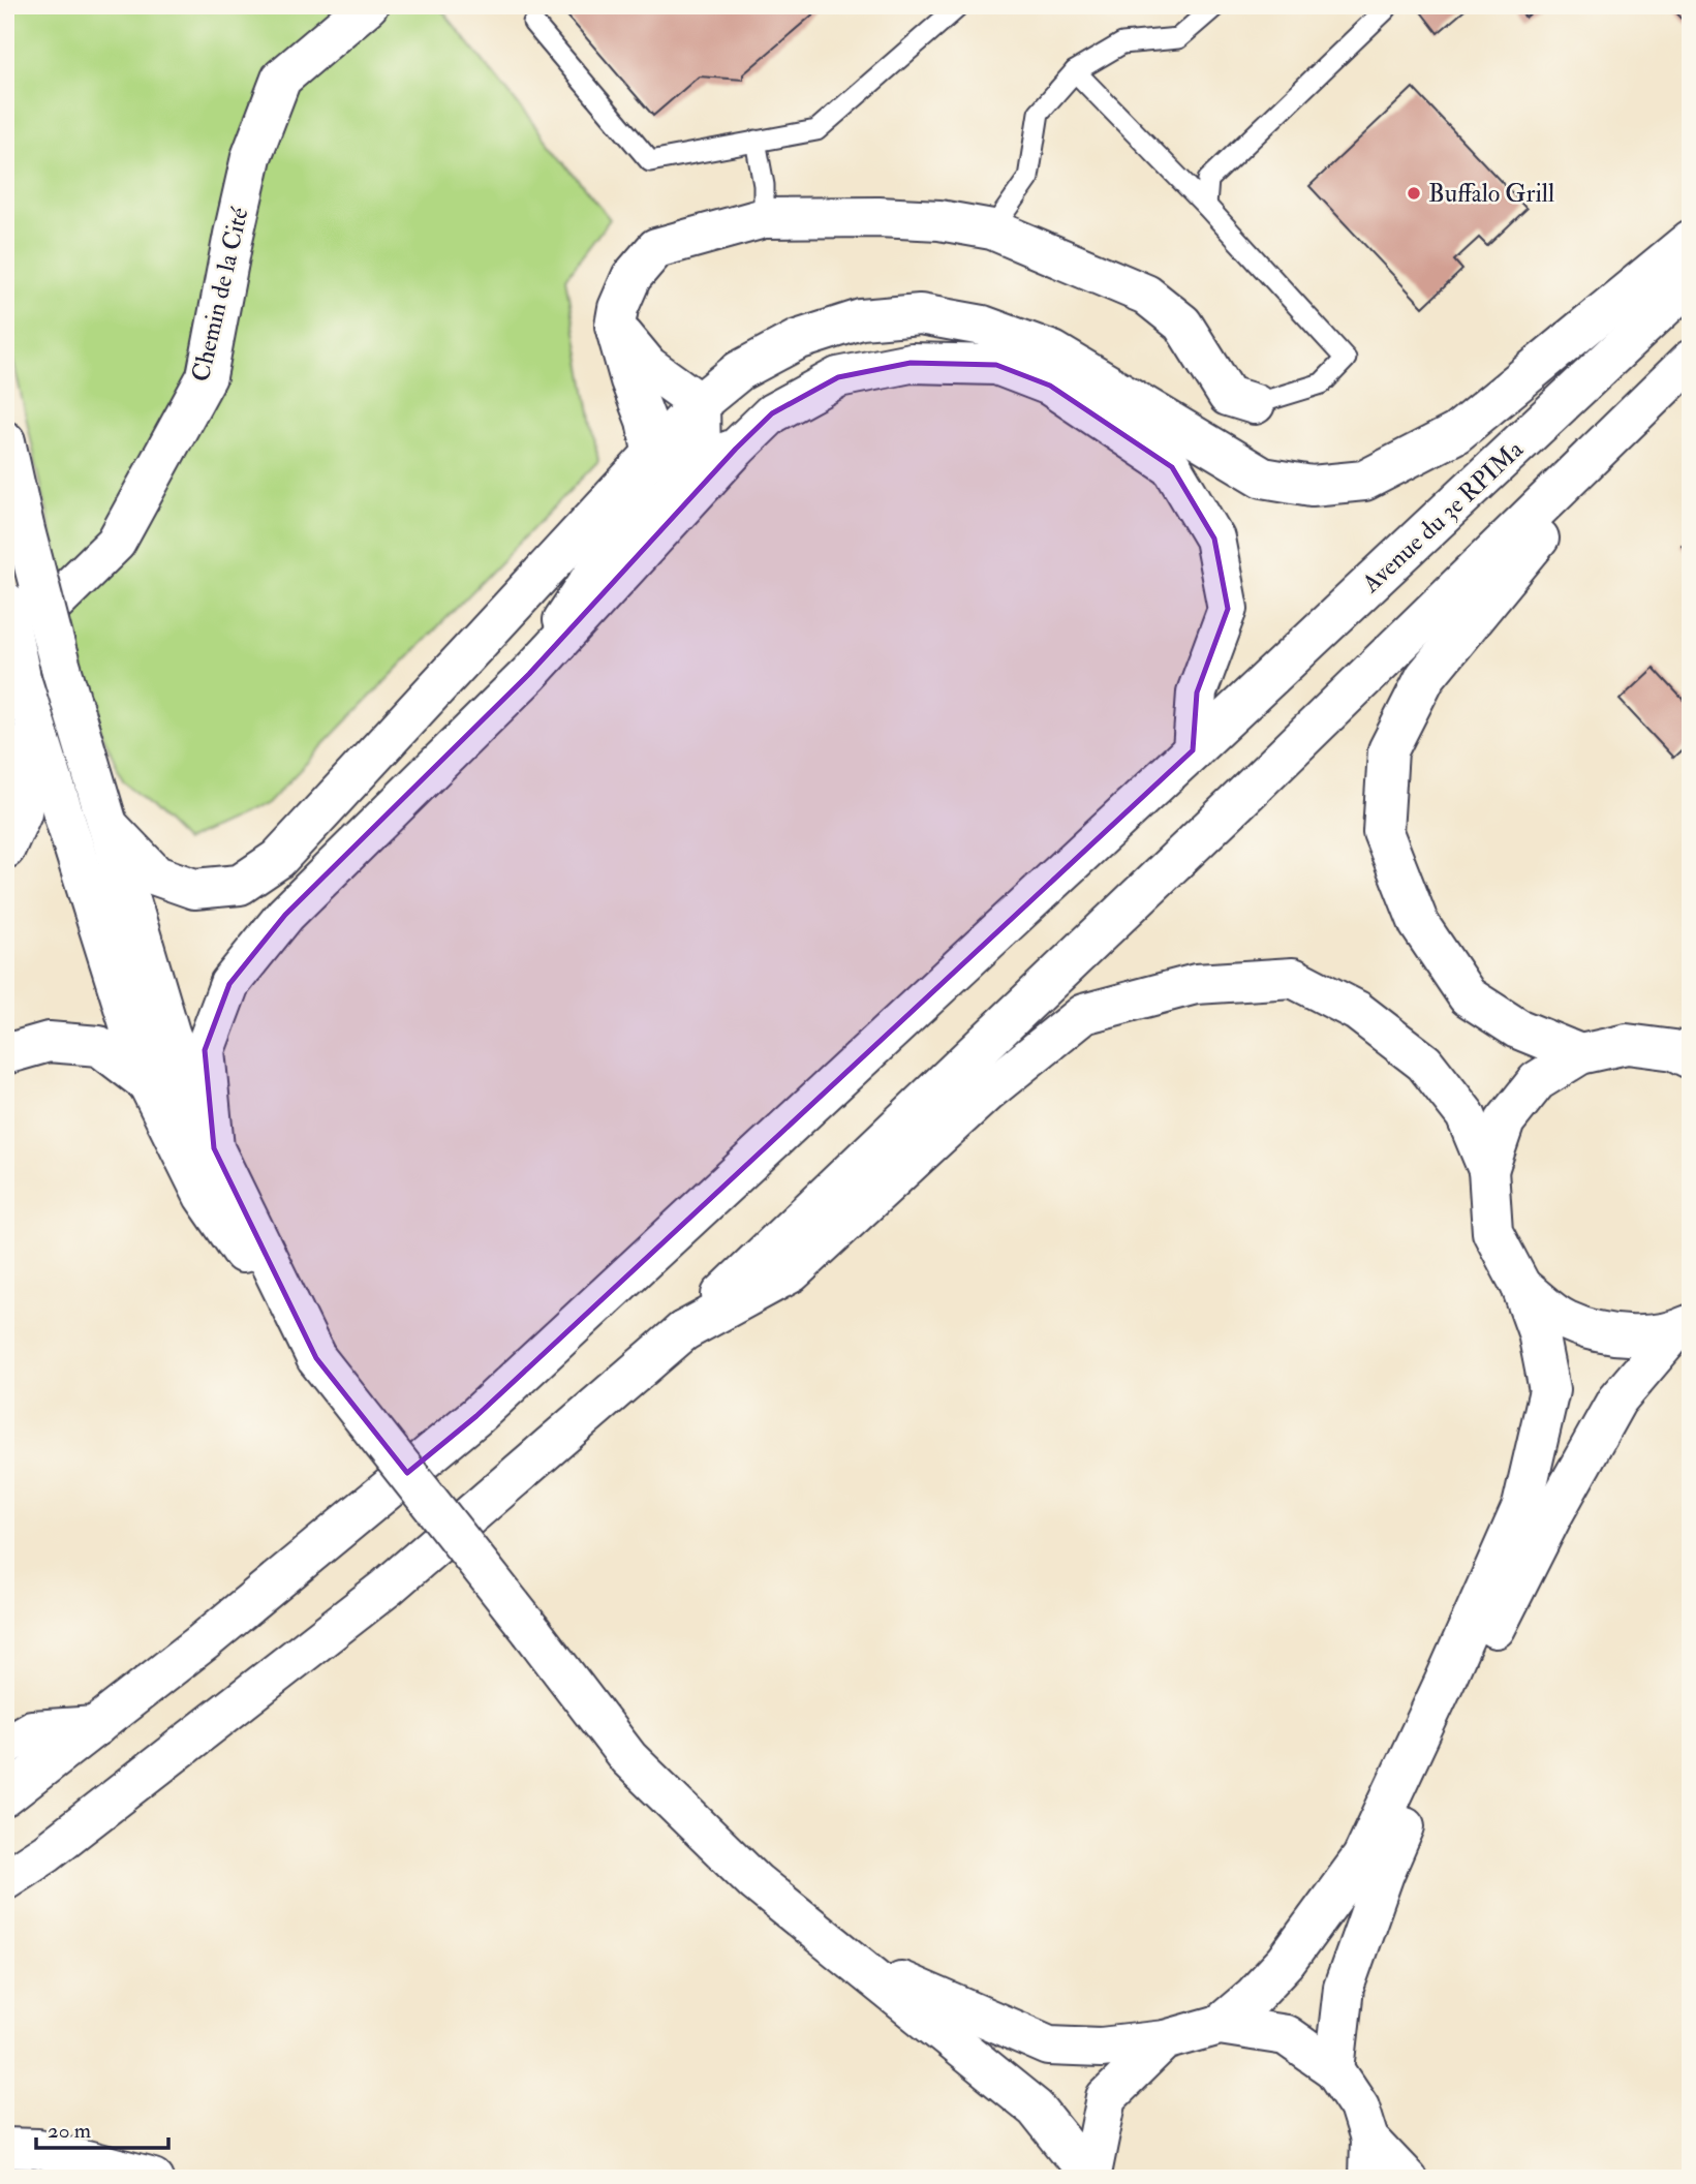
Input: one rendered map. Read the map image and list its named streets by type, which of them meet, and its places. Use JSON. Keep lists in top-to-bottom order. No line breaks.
{"streets":{"main road":["Chemin de la Cité","Avenue du 3e RPIMa"]},"places":["Buffalo Grill"],"scale_bar":"20 m"}
